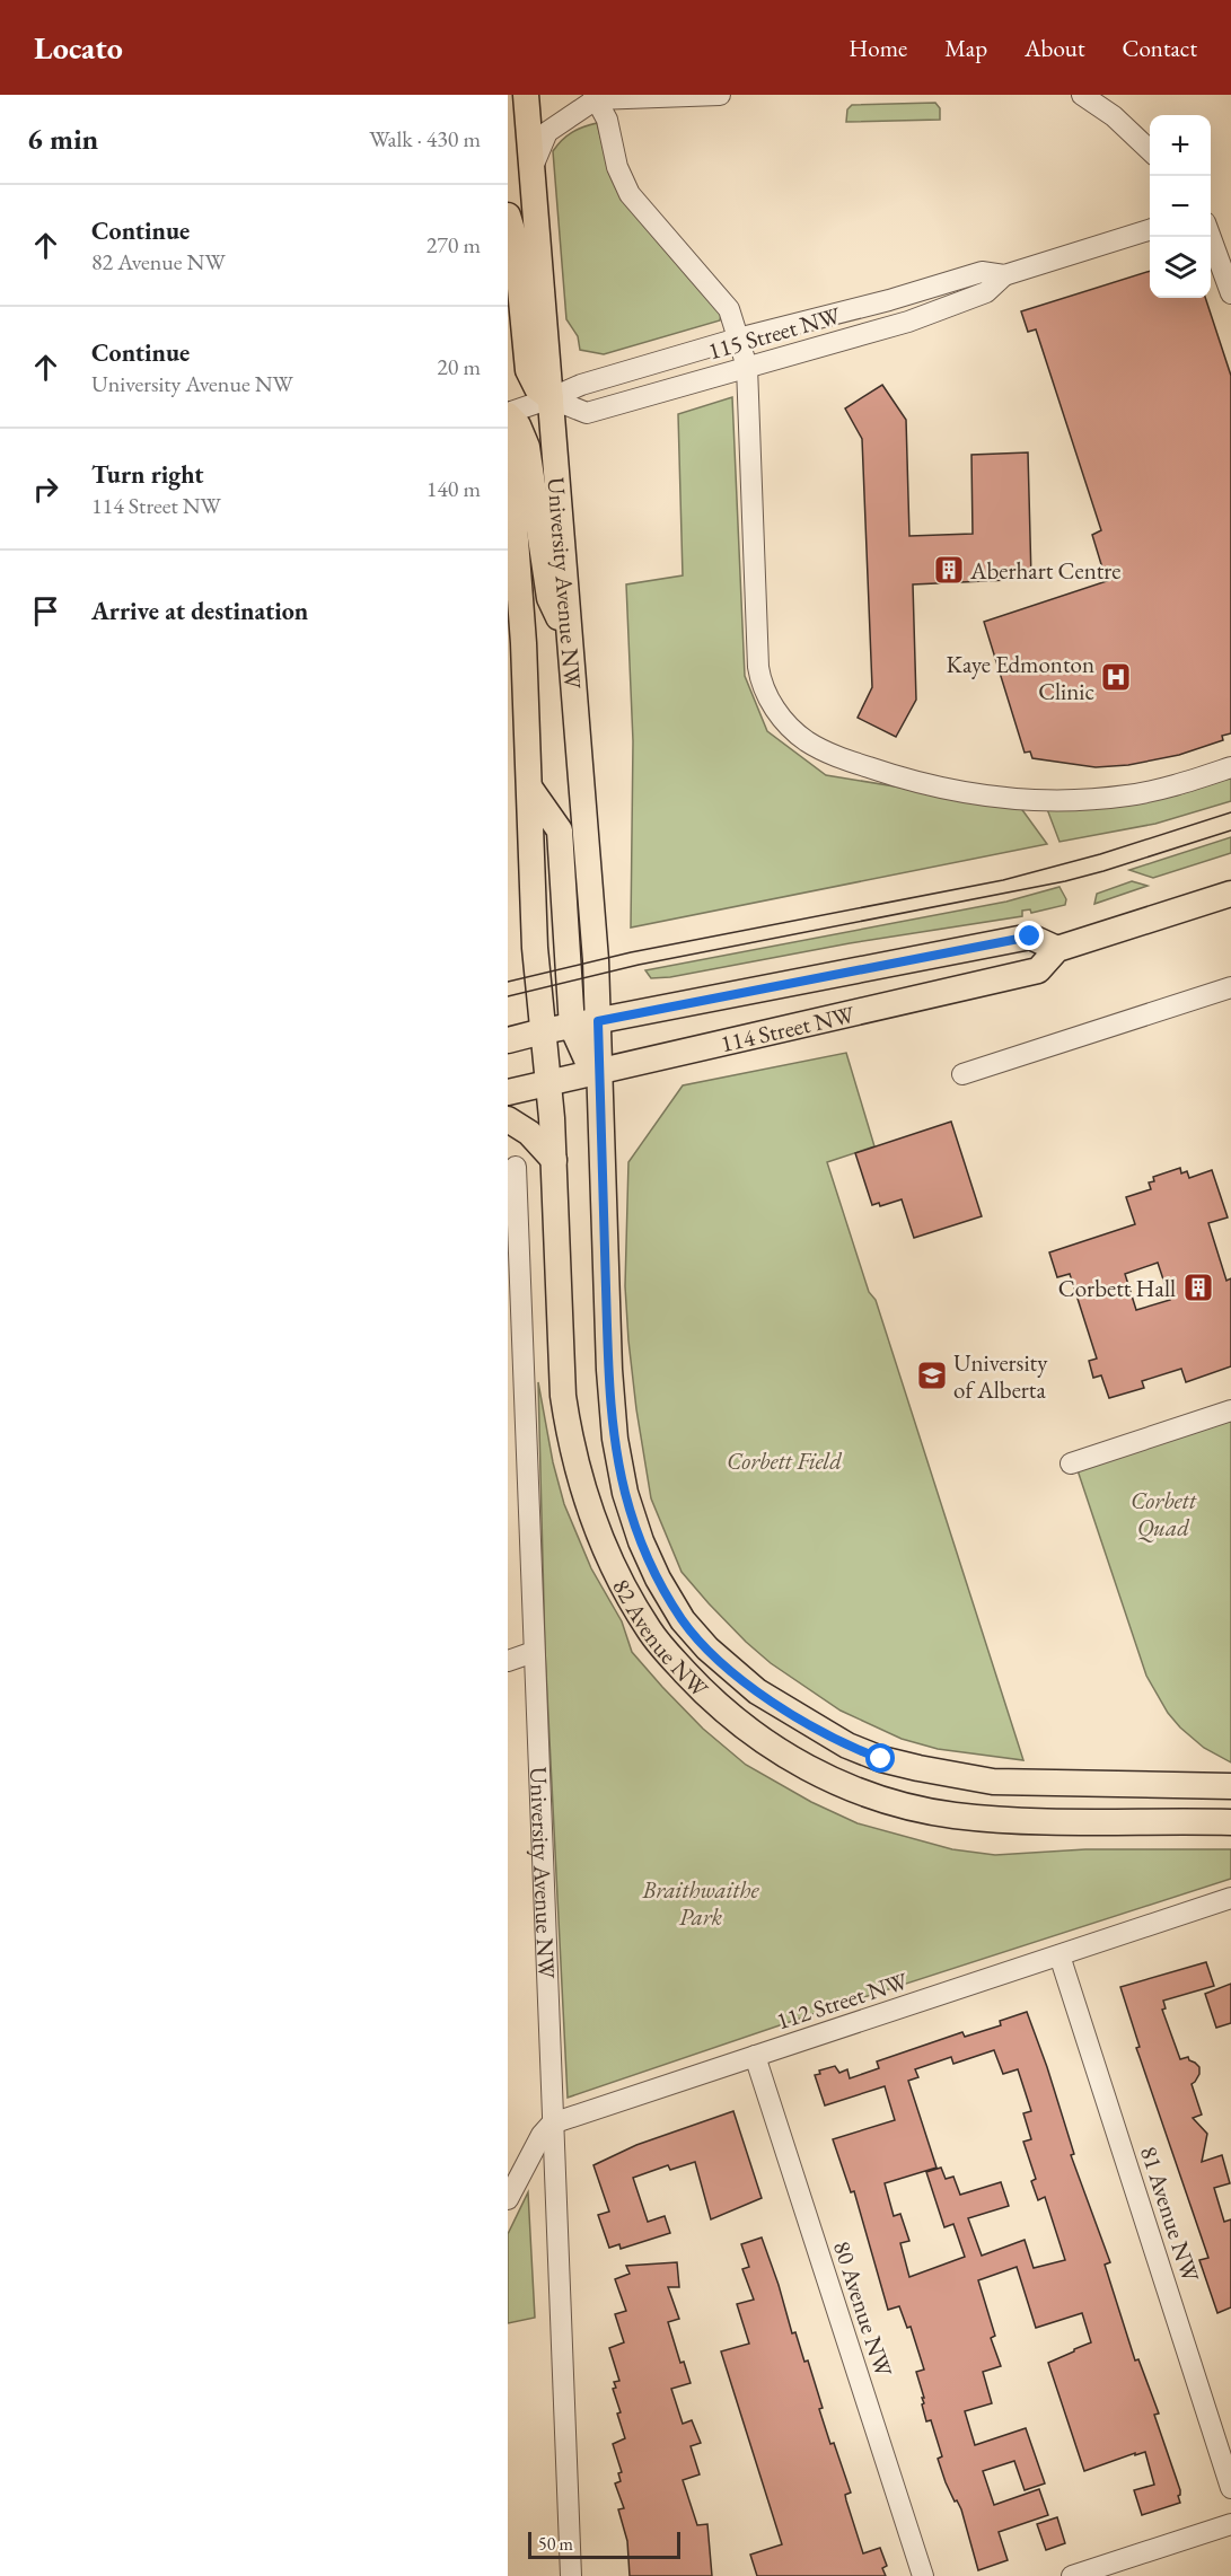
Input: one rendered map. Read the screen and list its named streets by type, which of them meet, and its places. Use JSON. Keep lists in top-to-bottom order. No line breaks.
{"streets":{"main road":["University Avenue NW","114 Street NW","82 Avenue NW"],"street":["115 Street NW","112 Street NW","81 Avenue NW","80 Avenue NW"]},"crossings":[["115 Street NW","University Avenue NW"],["University Avenue NW","114 Street NW"],["University Avenue NW","82 Avenue NW"],["University Avenue NW","112 Street NW"],["114 Street NW","82 Avenue NW"],["112 Street NW","81 Avenue NW"],["112 Street NW","80 Avenue NW"]],"parks":["Corbett Field","Corbett Quad","Braithwaithe Park"],"places":{"building":["Aberhart Centre","Corbett Hall"],"hospital":["Kaye Edmonton Clinic"],"school or university":["University of Alberta"]},"scale_bar":"50 m","page":{"header":"Locato","nav":["Home","Map","About","Contact"],"heading":["6 min","Walk · 430 m"],"map_buttons":["+","−"],"list":[["Continue","82 Avenue NW","270 m"],["Continue","University Avenue NW","20 m"],["Turn right","114 Street NW","140 m"],"Arrive at destination"],"scale":"50 m"}}
